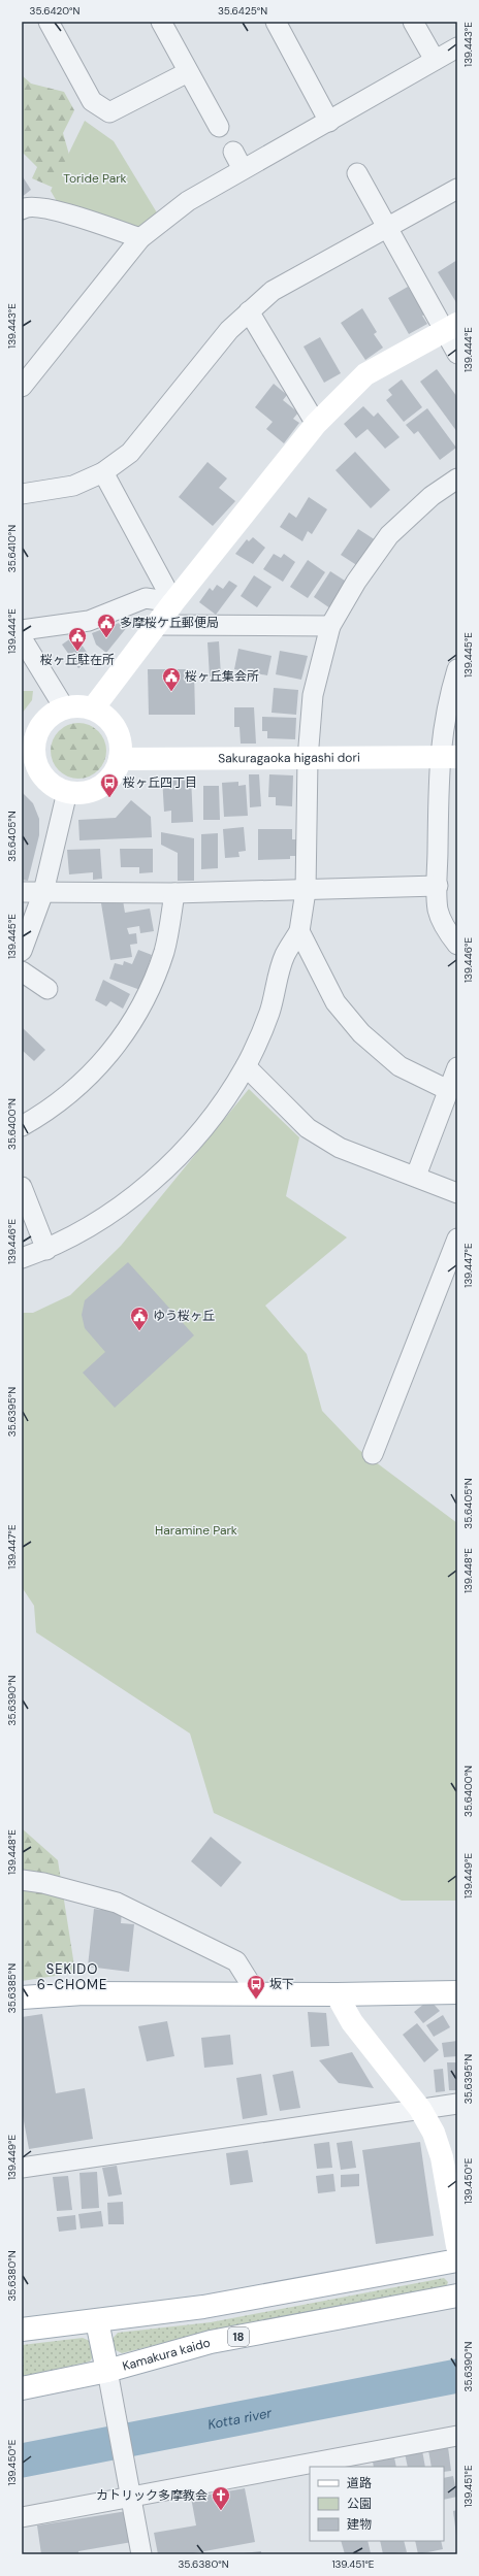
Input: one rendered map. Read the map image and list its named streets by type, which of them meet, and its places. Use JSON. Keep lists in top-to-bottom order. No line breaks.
{"streets":{"street":["Sakuragaoka higashi dori","18","Kamakura kaido"]},"districts":["SEKIDO 6-CHOME"],"water":["Kotta river"],"parks":["Toride Park","Haramine Park"],"places":{"public building":["多摩桜ケ丘郵便局","桜ヶ丘駐在所","桜ヶ丘集会所","ゆう桜ヶ丘"],"bus stop":["桜ヶ丘四丁目","坂下"],"church":["カトリック多摩教会"]},"legend":["道路","公園","建物"],"coordinates":["35.6420°N","35.6425°N","139.443°E","139.444°E","35.6410°N","139.445°E","35.6405°N","139.446°E","35.6400°N","139.447°E","35.6395°N","139.448°E","35.6390°N","139.449°E","35.6385°N","139.450°E","35.6380°N","139.451°E"]}
